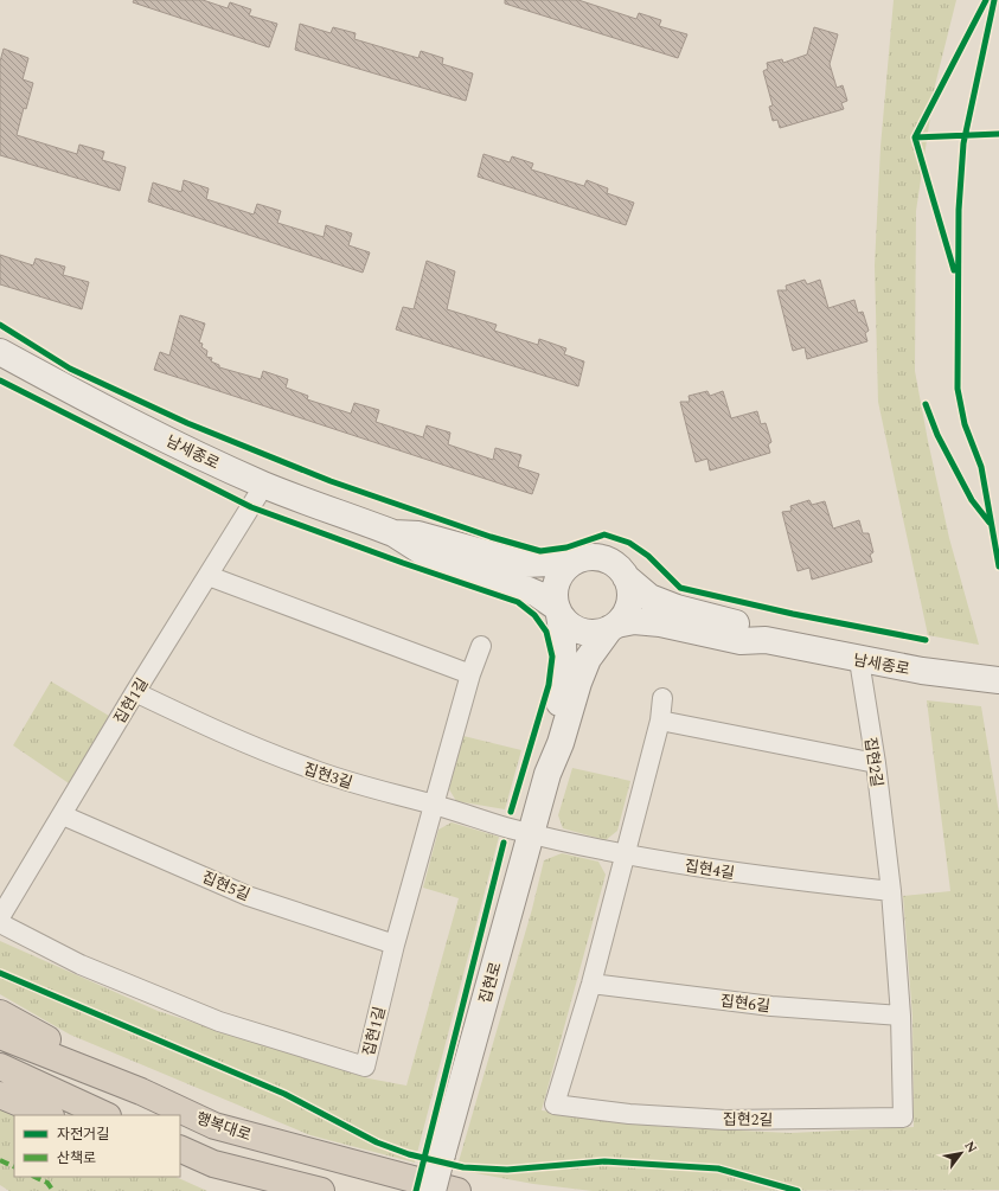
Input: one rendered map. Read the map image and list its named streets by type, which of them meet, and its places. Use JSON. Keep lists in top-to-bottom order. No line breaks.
{"streets":{"highway":["행복대로"],"street":["남세종로","집현1길","집현2길","집현3길","집현4길","집현5길","집현로","집현6길"]},"crossings":[["남세종로","집현1길"],["남세종로","집현2길"],["남세종로","집현로"],["집현1길","집현3길"],["집현1길","집현5길"],["집현2길","집현4길"],["집현2길","집현6길"],["집현3길","집현4길"],["집현3길","집현로"],["집현4길","집현로"]],"legend":["자전거길","산책로"],"north":"top right"}
